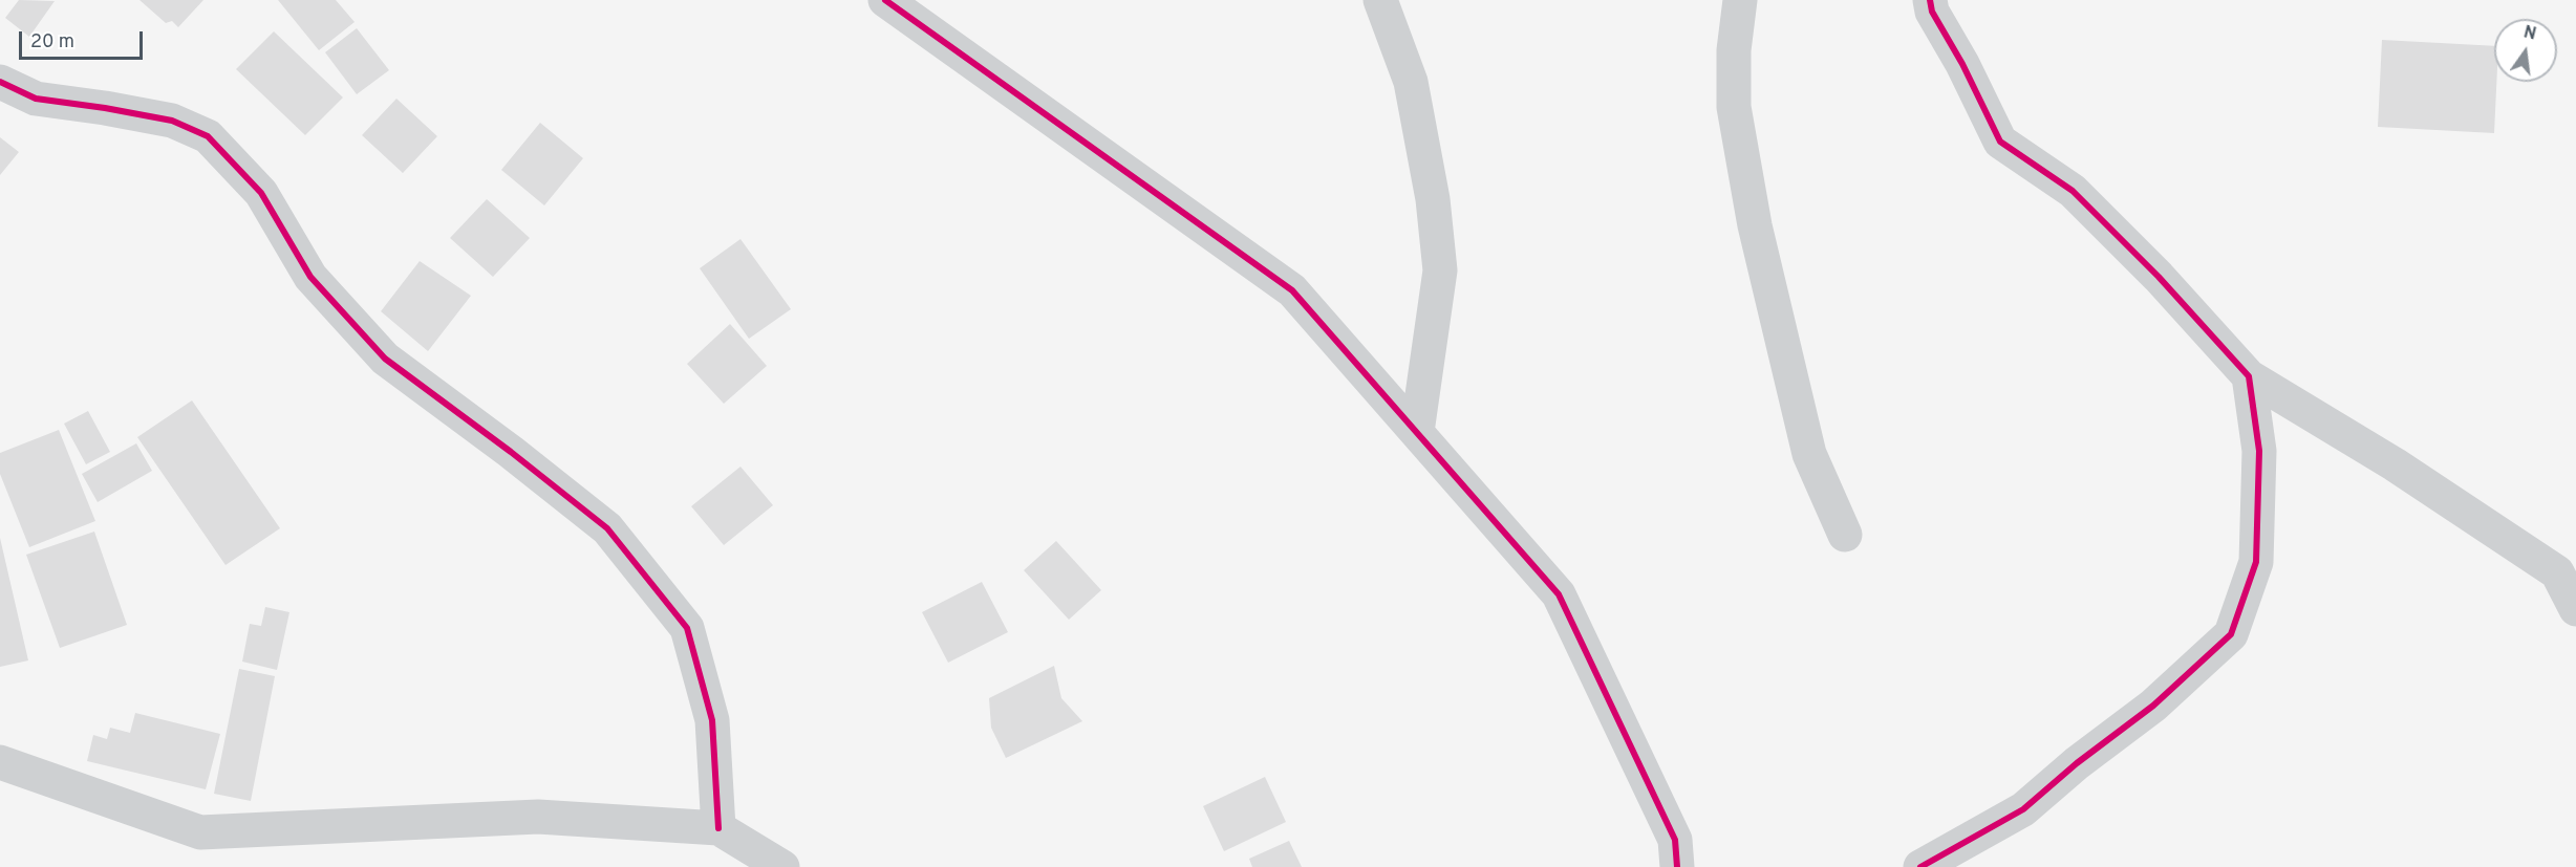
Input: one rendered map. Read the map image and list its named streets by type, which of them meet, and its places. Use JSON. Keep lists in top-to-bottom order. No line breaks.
{"scale_bar":"20 m","north":"top"}
